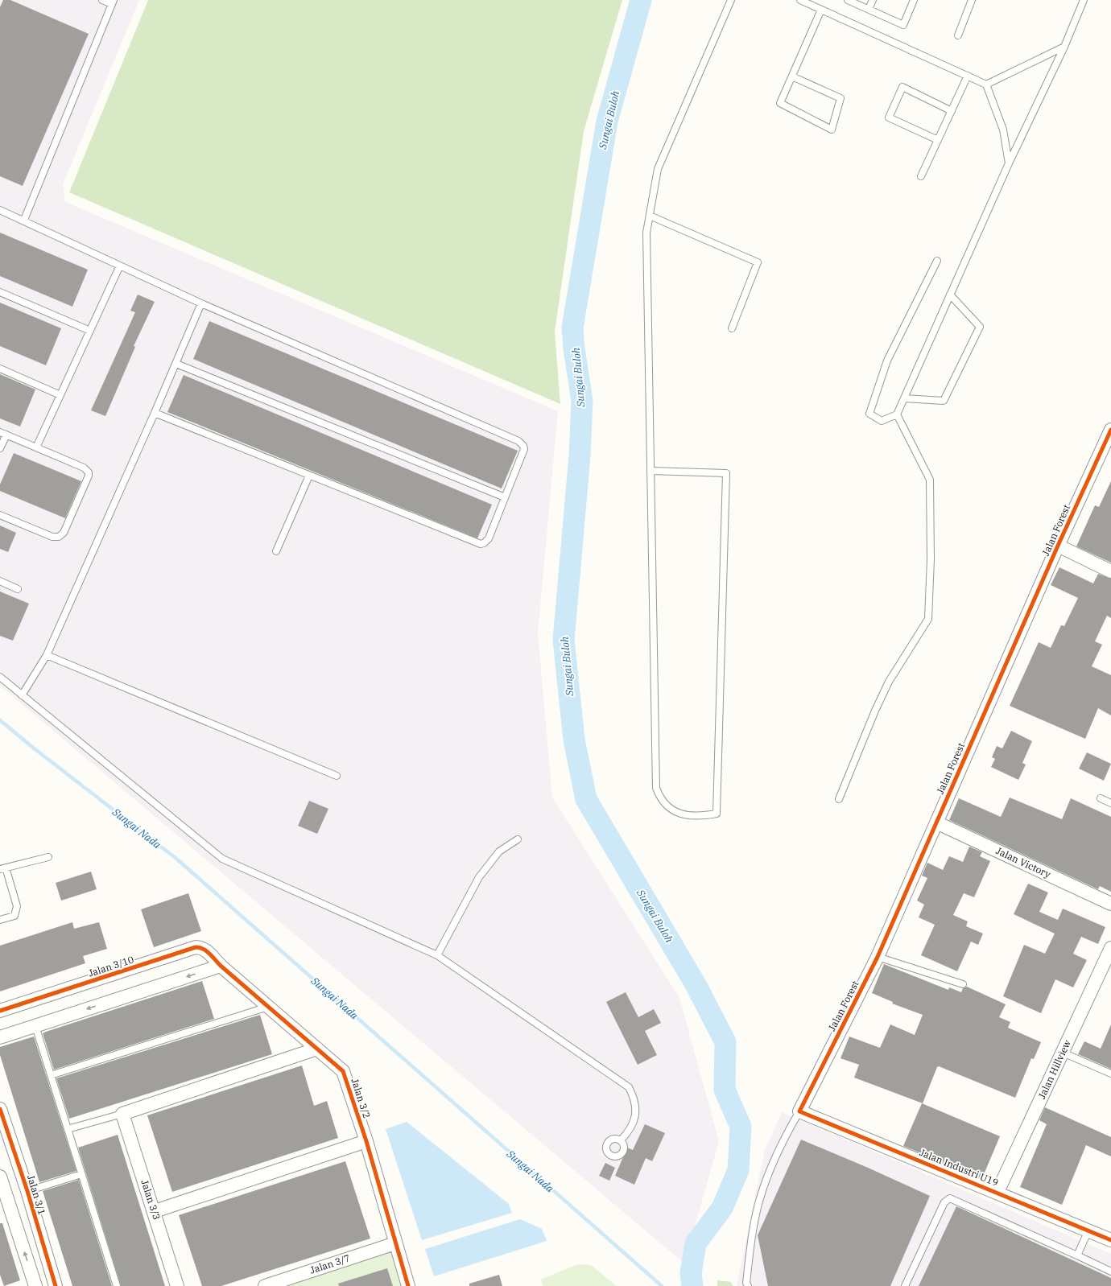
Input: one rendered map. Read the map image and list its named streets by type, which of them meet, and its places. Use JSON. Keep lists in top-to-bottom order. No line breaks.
{"streets":{"street":["Jalan Forest","Jalan Victory","Jalan 3/10","Jalan Hillview","Jalan 3/2","Jalan Industri U19","Jalan 3/1","Jalan 3/3","Jalan 3/7"]},"crossings":[["Jalan Forest","Jalan Victory"],["Jalan Forest","Jalan Industri U19"],["Jalan 3/10","Jalan 3/2"],["Jalan Hillview","Jalan Industri U19"],["Jalan 3/2","Jalan 3/7"]],"water":["Sungai Buloh","Sungai Nada"]}
